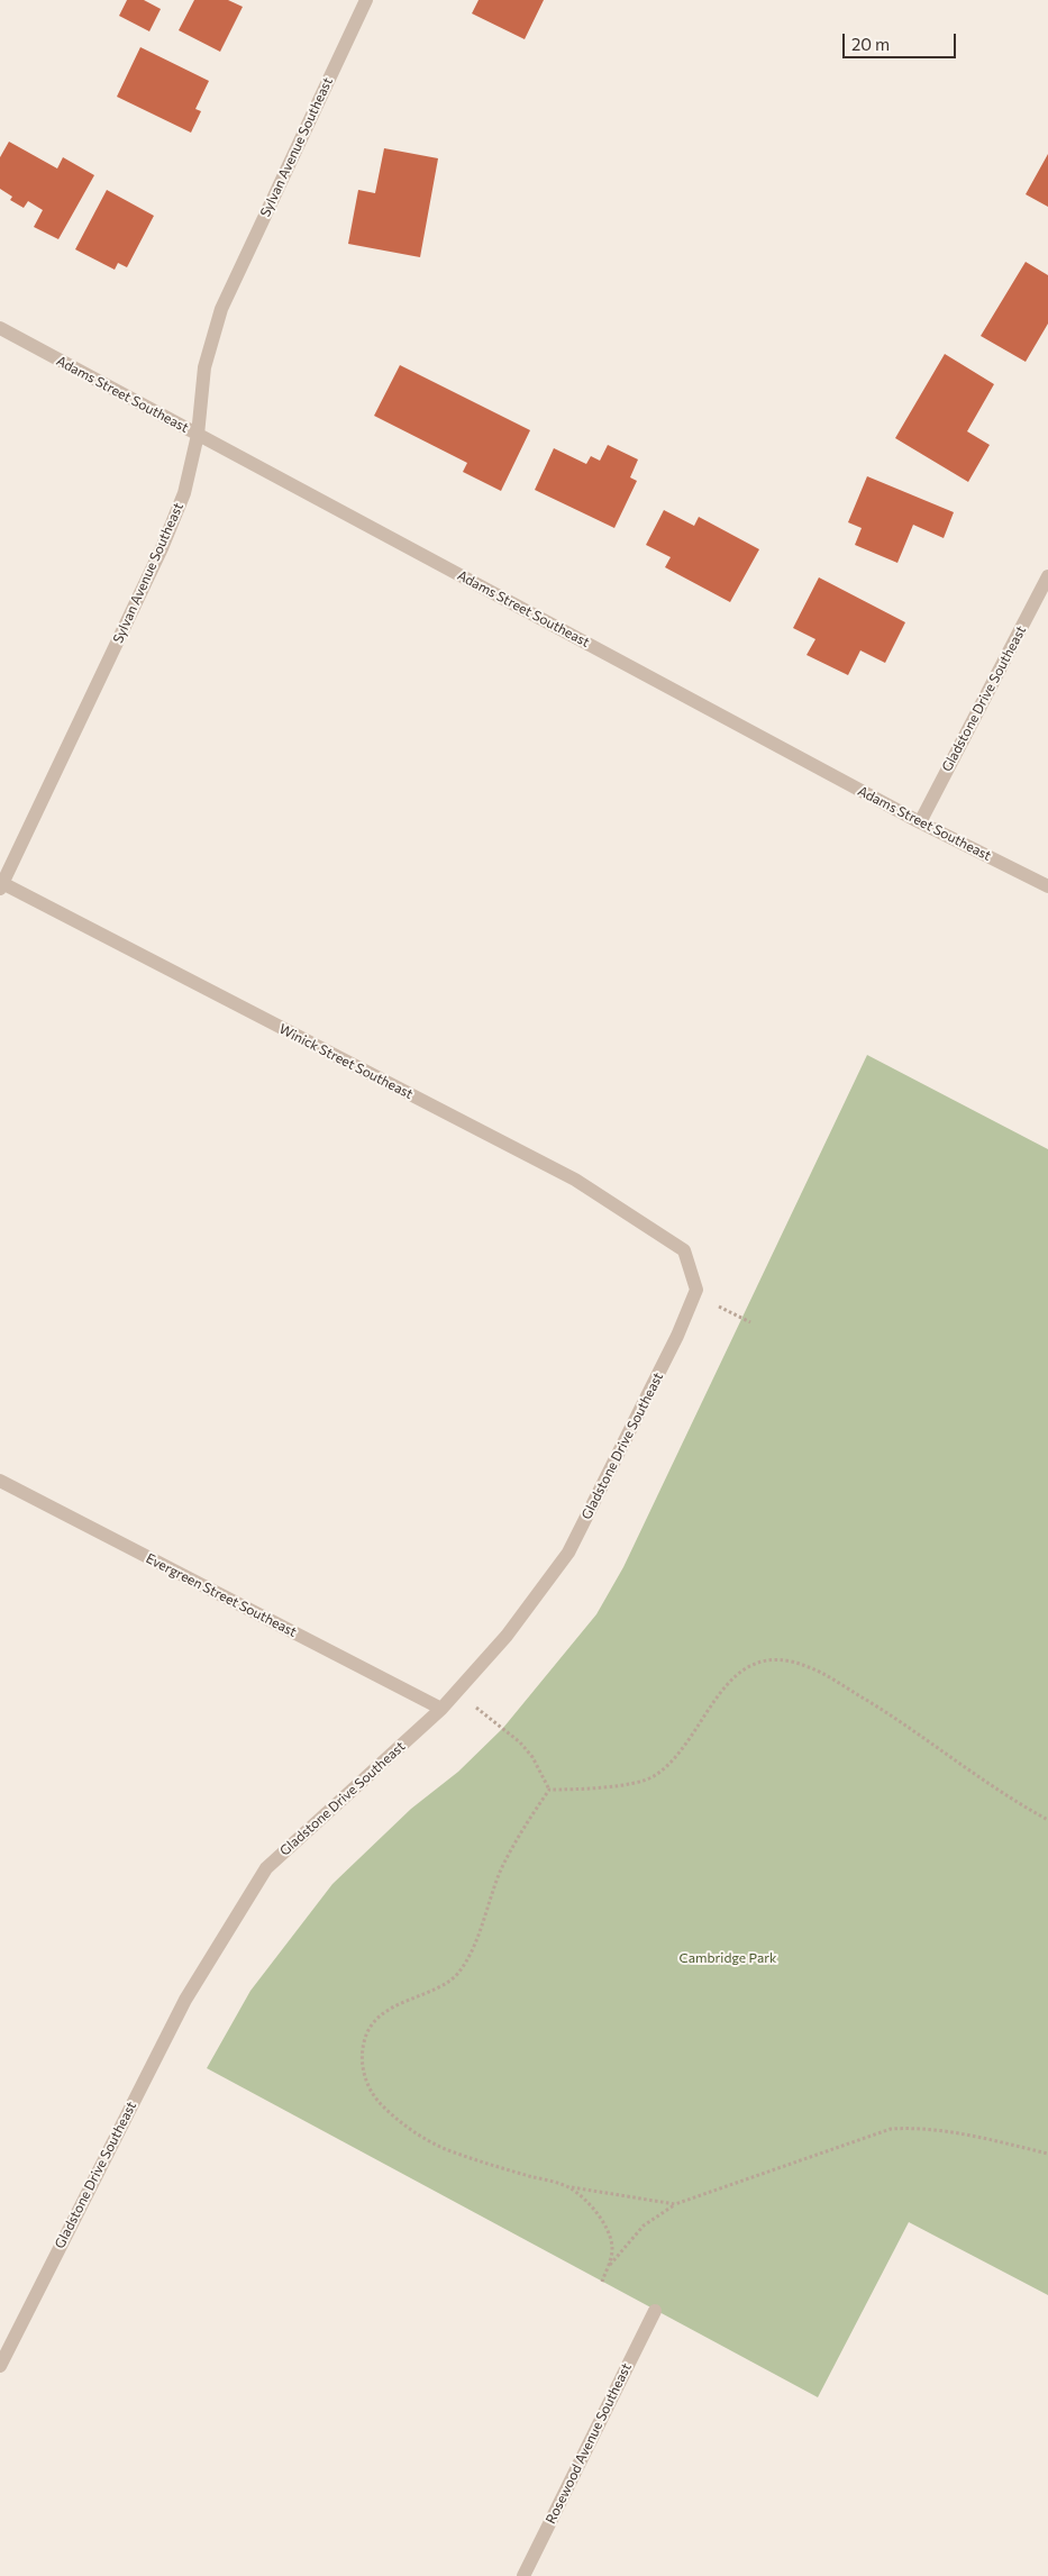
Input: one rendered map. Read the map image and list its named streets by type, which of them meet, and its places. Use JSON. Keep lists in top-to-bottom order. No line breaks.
{"streets":{"street":["Sylvan Avenue Southeast","Adams Street Southeast","Gladstone Drive Southeast","Winick Street Southeast","Evergreen Street Southeast","Rosewood Avenue Southeast"]},"crossings":[["Sylvan Avenue Southeast","Adams Street Southeast"],["Sylvan Avenue Southeast","Winick Street Southeast"],["Adams Street Southeast","Gladstone Drive Southeast"],["Gladstone Drive Southeast","Winick Street Southeast"],["Gladstone Drive Southeast","Evergreen Street Southeast"]],"parks":["Cambridge Park"],"scale_bar":"20 m"}
